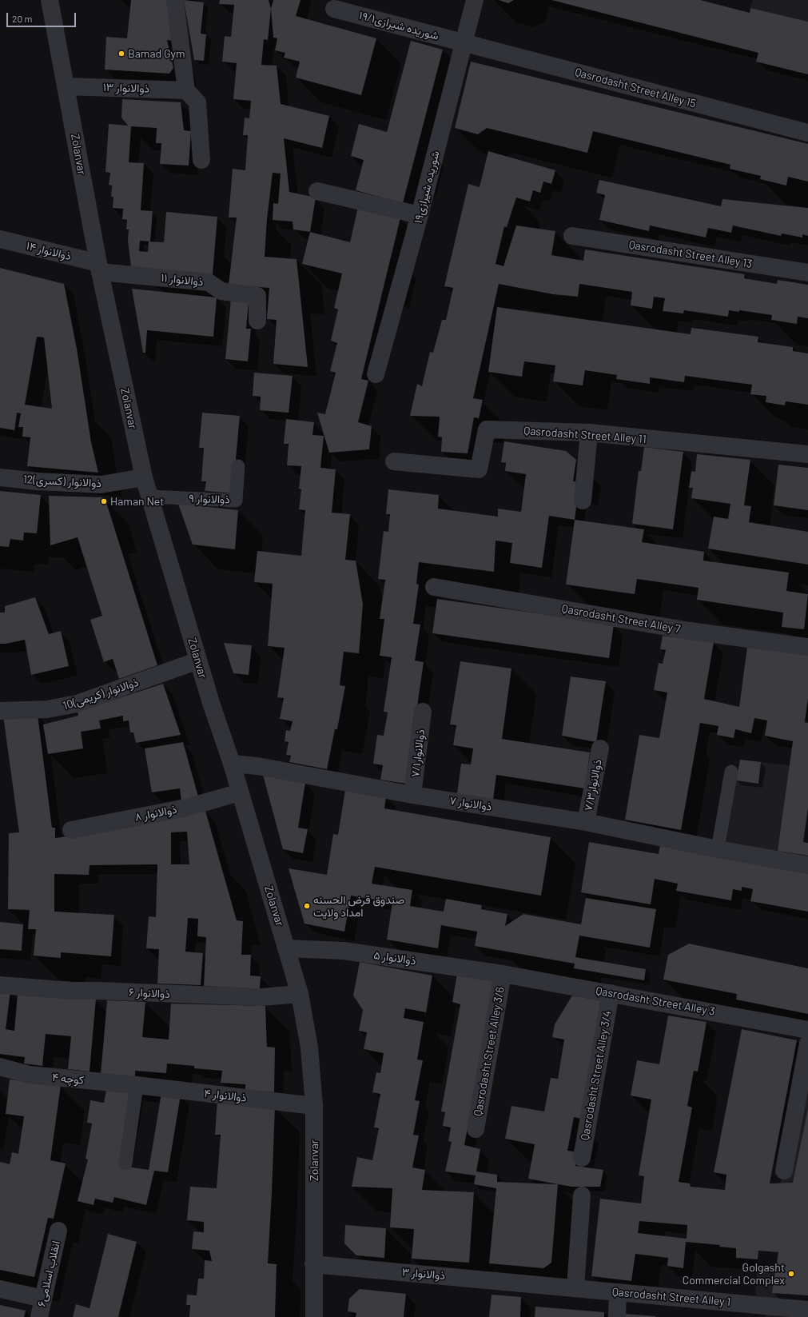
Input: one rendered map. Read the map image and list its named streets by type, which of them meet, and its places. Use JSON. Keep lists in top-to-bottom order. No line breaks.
{"streets":{"street":["شوریده شیرازی۱۹/۱","ذوالانوار ۱۳","Qasrodasht Street Alley 15","Zolanvar","شوریده شیرازی۱۹","ذوالانوار ۱۴","Qasrodasht Street Alley 13","ذوالانوار ۱۱","Qasrodasht Street Alley 11","12ذوالانوار (کسری)","Qasrodasht Street Alley 7","10ذوالانوار (کریمی)","ذوالانوار۷/۱","ذوالانوار۷/۳","ذوالانوار ۷","ذوالانوار ۸","ذوالانوار ۵","ذوالانوار ۶","Qasrodasht Street Alley 3","Qasrodasht Street Alley 3/6","Qasrodasht Street Alley 3/4","کوچه ۴","ذوالانوار ۴","انقلاب اسلامی۶","ذوالانوار ۳","Qasrodasht Street Alley 1"],"lane":["ذوالانوار ۹"]},"crossings":[["شوریده شیرازی۱۹/۱","Qasrodasht Street Alley 15"],["شوریده شیرازی۱۹/۱","شوریده شیرازی۱۹"],["ذوالانوار ۱۳","Zolanvar"],["Qasrodasht Street Alley 15","شوریده شیرازی۱۹"],["Zolanvar","ذوالانوار ۱۴"],["Zolanvar","ذوالانوار ۱۱"],["Zolanvar","12ذوالانوار (کسری)"],["Zolanvar","ذوالانوار ۹"],["Zolanvar","10ذوالانوار (کریمی)"],["Zolanvar","ذوالانوار ۷"],["Zolanvar","ذوالانوار ۸"],["Zolanvar","ذوالانوار ۵"],["Zolanvar","ذوالانوار ۶"],["Zolanvar","ذوالانوار ۴"],["Zolanvar","ذوالانوار ۳"],["ذوالانوار ۱۴","ذوالانوار ۱۱"],["ذوالانوار۷/۱","ذوالانوار ۷"],["ذوالانوار۷/۳","ذوالانوار ۷"],["ذوالانوار ۵","Qasrodasht Street Alley 3"],["ذوالانوار ۵","Qasrodasht Street Alley 3/6"],["Qasrodasht Street Alley 3","Qasrodasht Street Alley 3/6"],["Qasrodasht Street Alley 3","Qasrodasht Street Alley 3/4"],["کوچه ۴","ذوالانوار ۴"],["ذوالانوار ۳","Qasrodasht Street Alley 1"]],"places":["Bamad Gym","Haman Net","صندوق قرض الحسنه امداد ولایت","Golgasht Commercial Complex"],"scale_bar":"20 m"}
